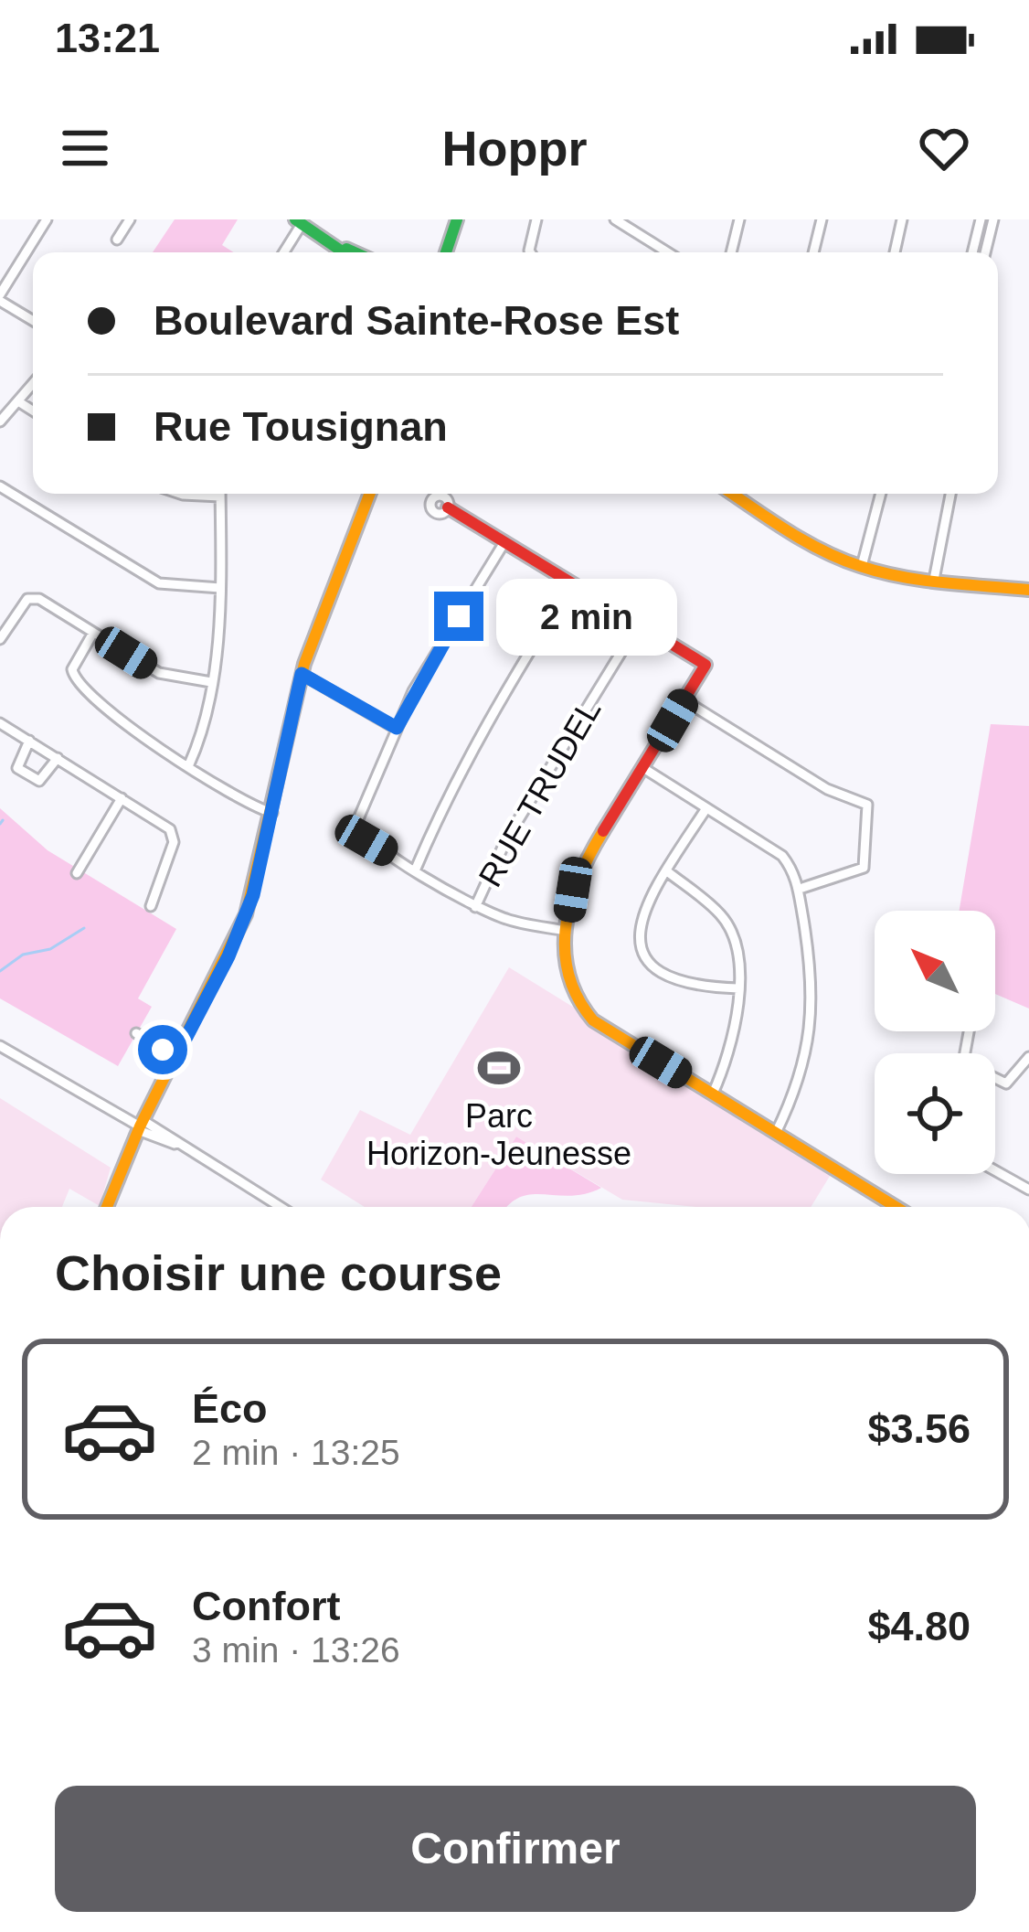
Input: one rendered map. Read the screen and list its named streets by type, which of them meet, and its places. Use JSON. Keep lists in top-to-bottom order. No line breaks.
{"streets":{"street":["RUE TRUDEL"]},"places":{"sports":["Parc Horizon-Jeunesse"]},"north":"top left","page":{"status":"13:21","header":"Hoppr","banner":["Boulevard Sainte-Rose Est","Rue Tousignan"],"bubble":"2 min","heading":"Choisir une course","list":[{"name":"Éco","note":"2 min · 13:25","value":"$3.56"},{"name":"Confort","note":"3 min · 13:26","value":"$4.80"}],"buttons":"Confirmer"}}
